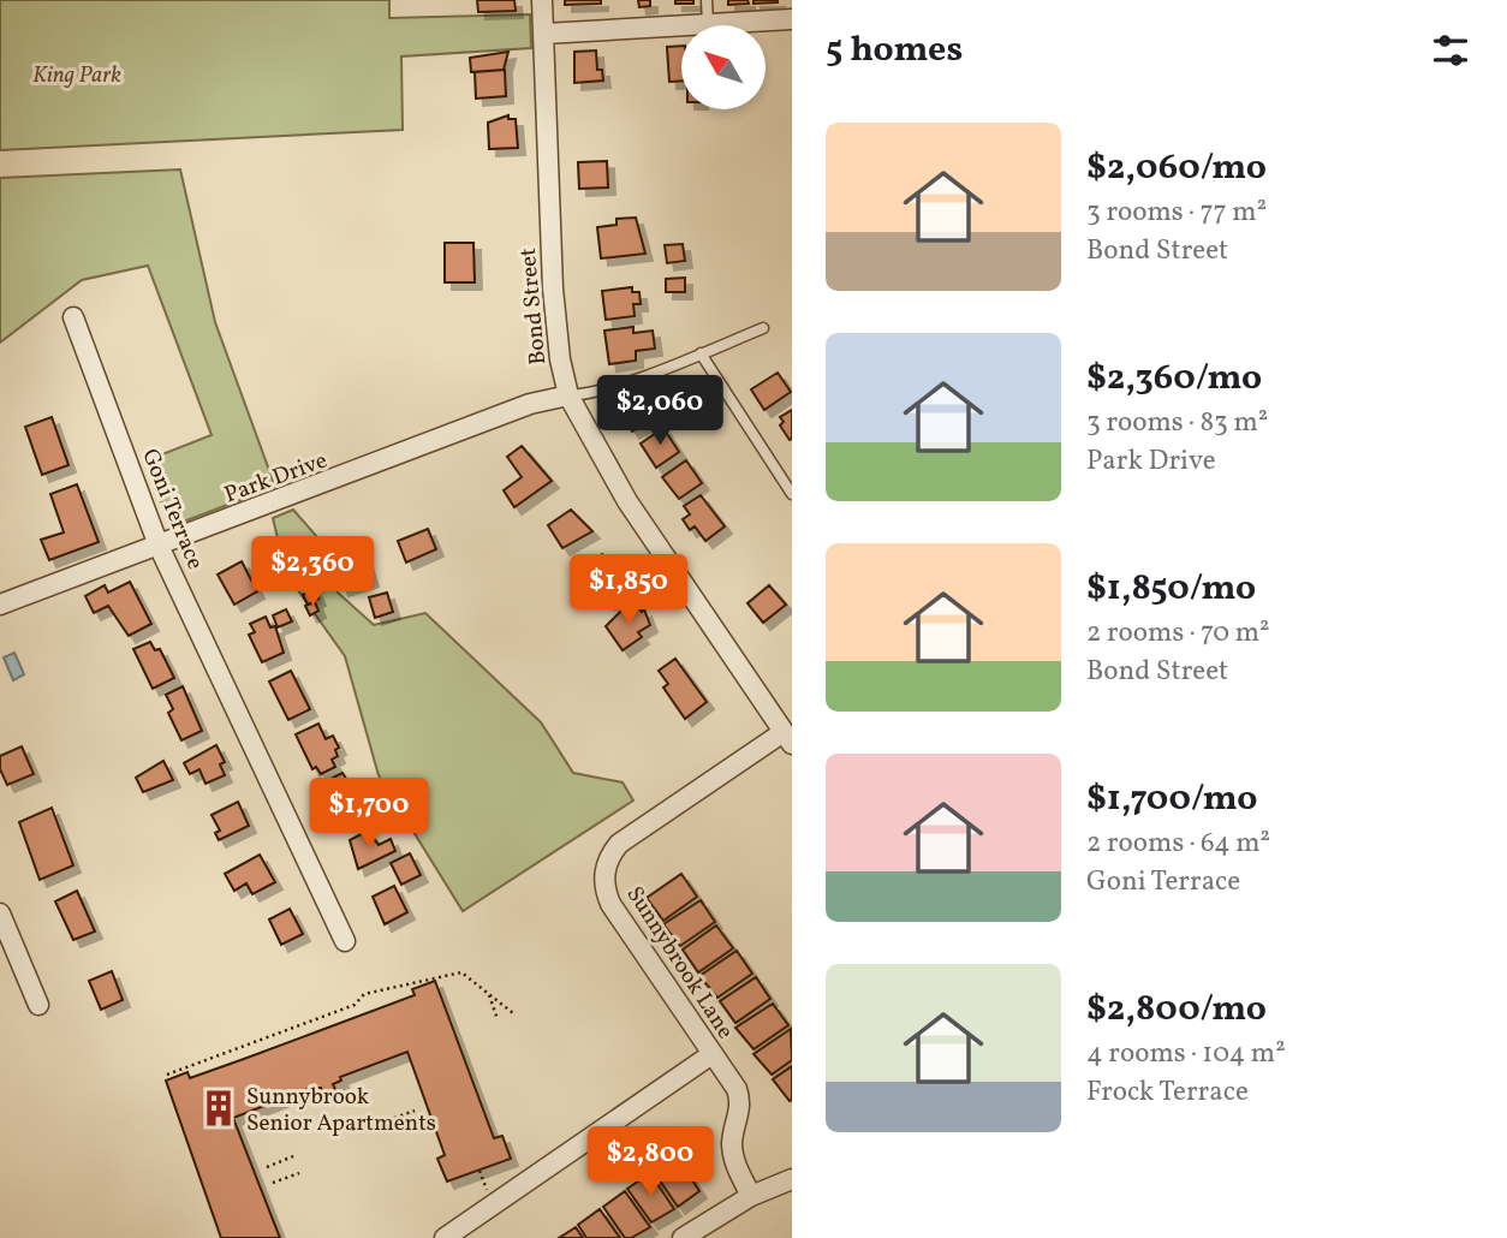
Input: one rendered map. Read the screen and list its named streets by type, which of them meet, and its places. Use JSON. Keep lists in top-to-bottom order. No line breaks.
{"streets":{"street":["Bond Street","Park Drive","Goni Terrace","Sunnybrook Lane"]},"crossings":[["Bond Street","Park Drive"],["Bond Street","Sunnybrook Lane"],["Park Drive","Goni Terrace"]],"parks":["King Park"],"places":{"building":["Sunnybrook Senior Apartments"]},"north":"top left","page":{"heading":"5 homes","list":[{"name":"$2,060/mo","note":"3 rooms · 77 m² · Bond Street"},{"name":"$2,360/mo","note":"3 rooms · 83 m² · Park Drive"},{"name":"$1,850/mo","note":"2 rooms · 70 m² · Bond Street"},{"name":"$1,700/mo","note":"2 rooms · 64 m² · Goni Terrace"},{"name":"$2,800/mo","note":"4 rooms · 104 m² · Frock Terrace"}],"price":["$2,060","$2,360","$1,850","$1,700","$2,800"]}}
